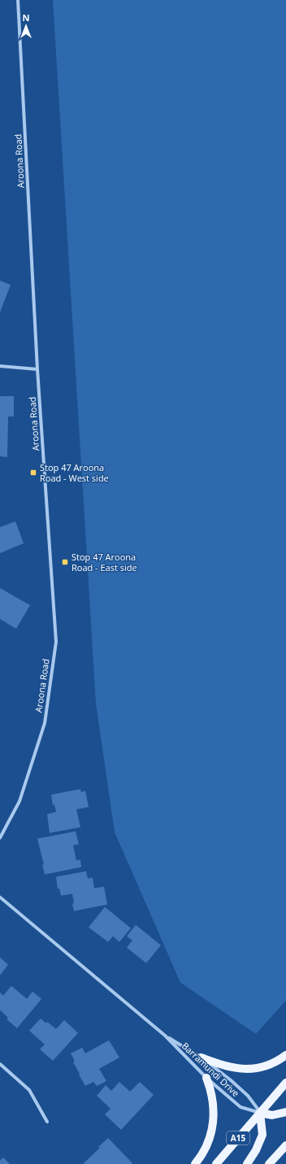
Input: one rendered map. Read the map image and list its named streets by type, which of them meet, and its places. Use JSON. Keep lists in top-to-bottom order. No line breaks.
{"streets":{"main road":["A15"],"street":["Aroona Road","Barramundi Drive"]},"crossings":[["Barramundi Drive","A15"]],"places":{"transit":["Stop 47 Aroona Road - West side","Stop 47 Aroona Road - East side"]},"north":"top"}
